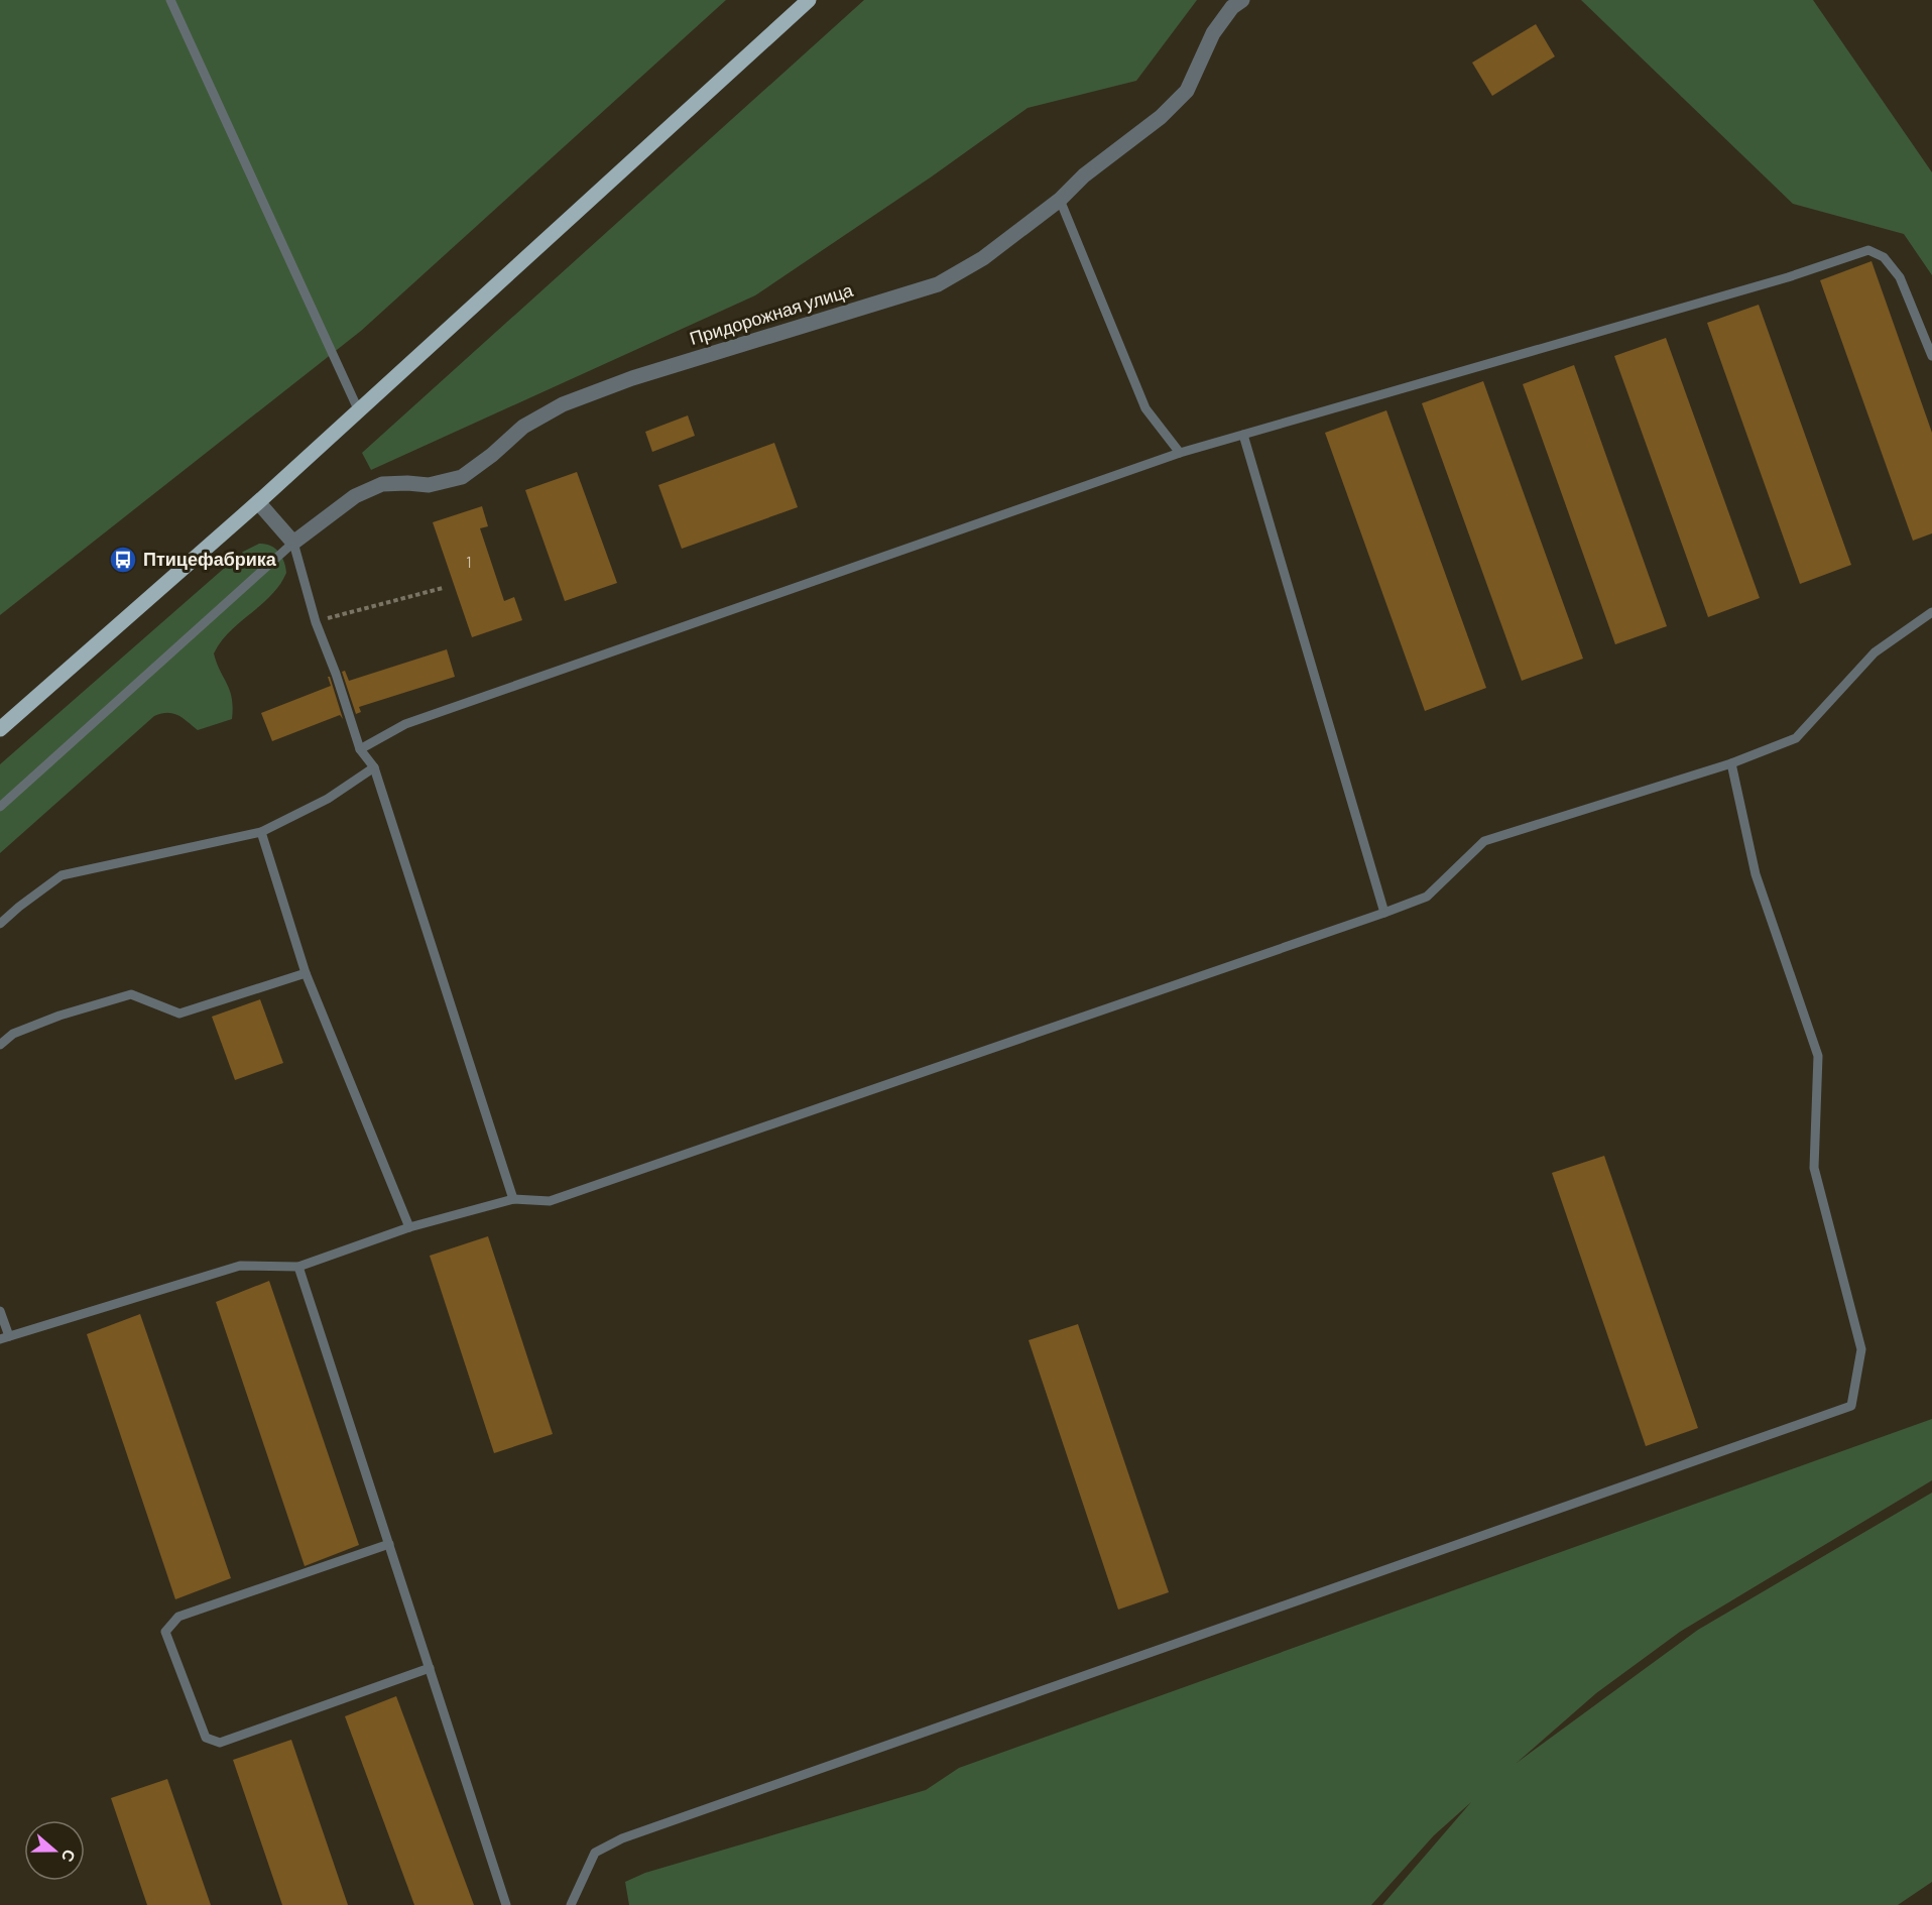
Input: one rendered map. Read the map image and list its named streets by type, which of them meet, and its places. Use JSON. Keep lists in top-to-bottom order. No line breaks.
{"streets":{"street":["Придорожная улица"]},"places":{"bus stop":["Птицефабрика"]},"house_numbers":["1"],"north":"right"}
